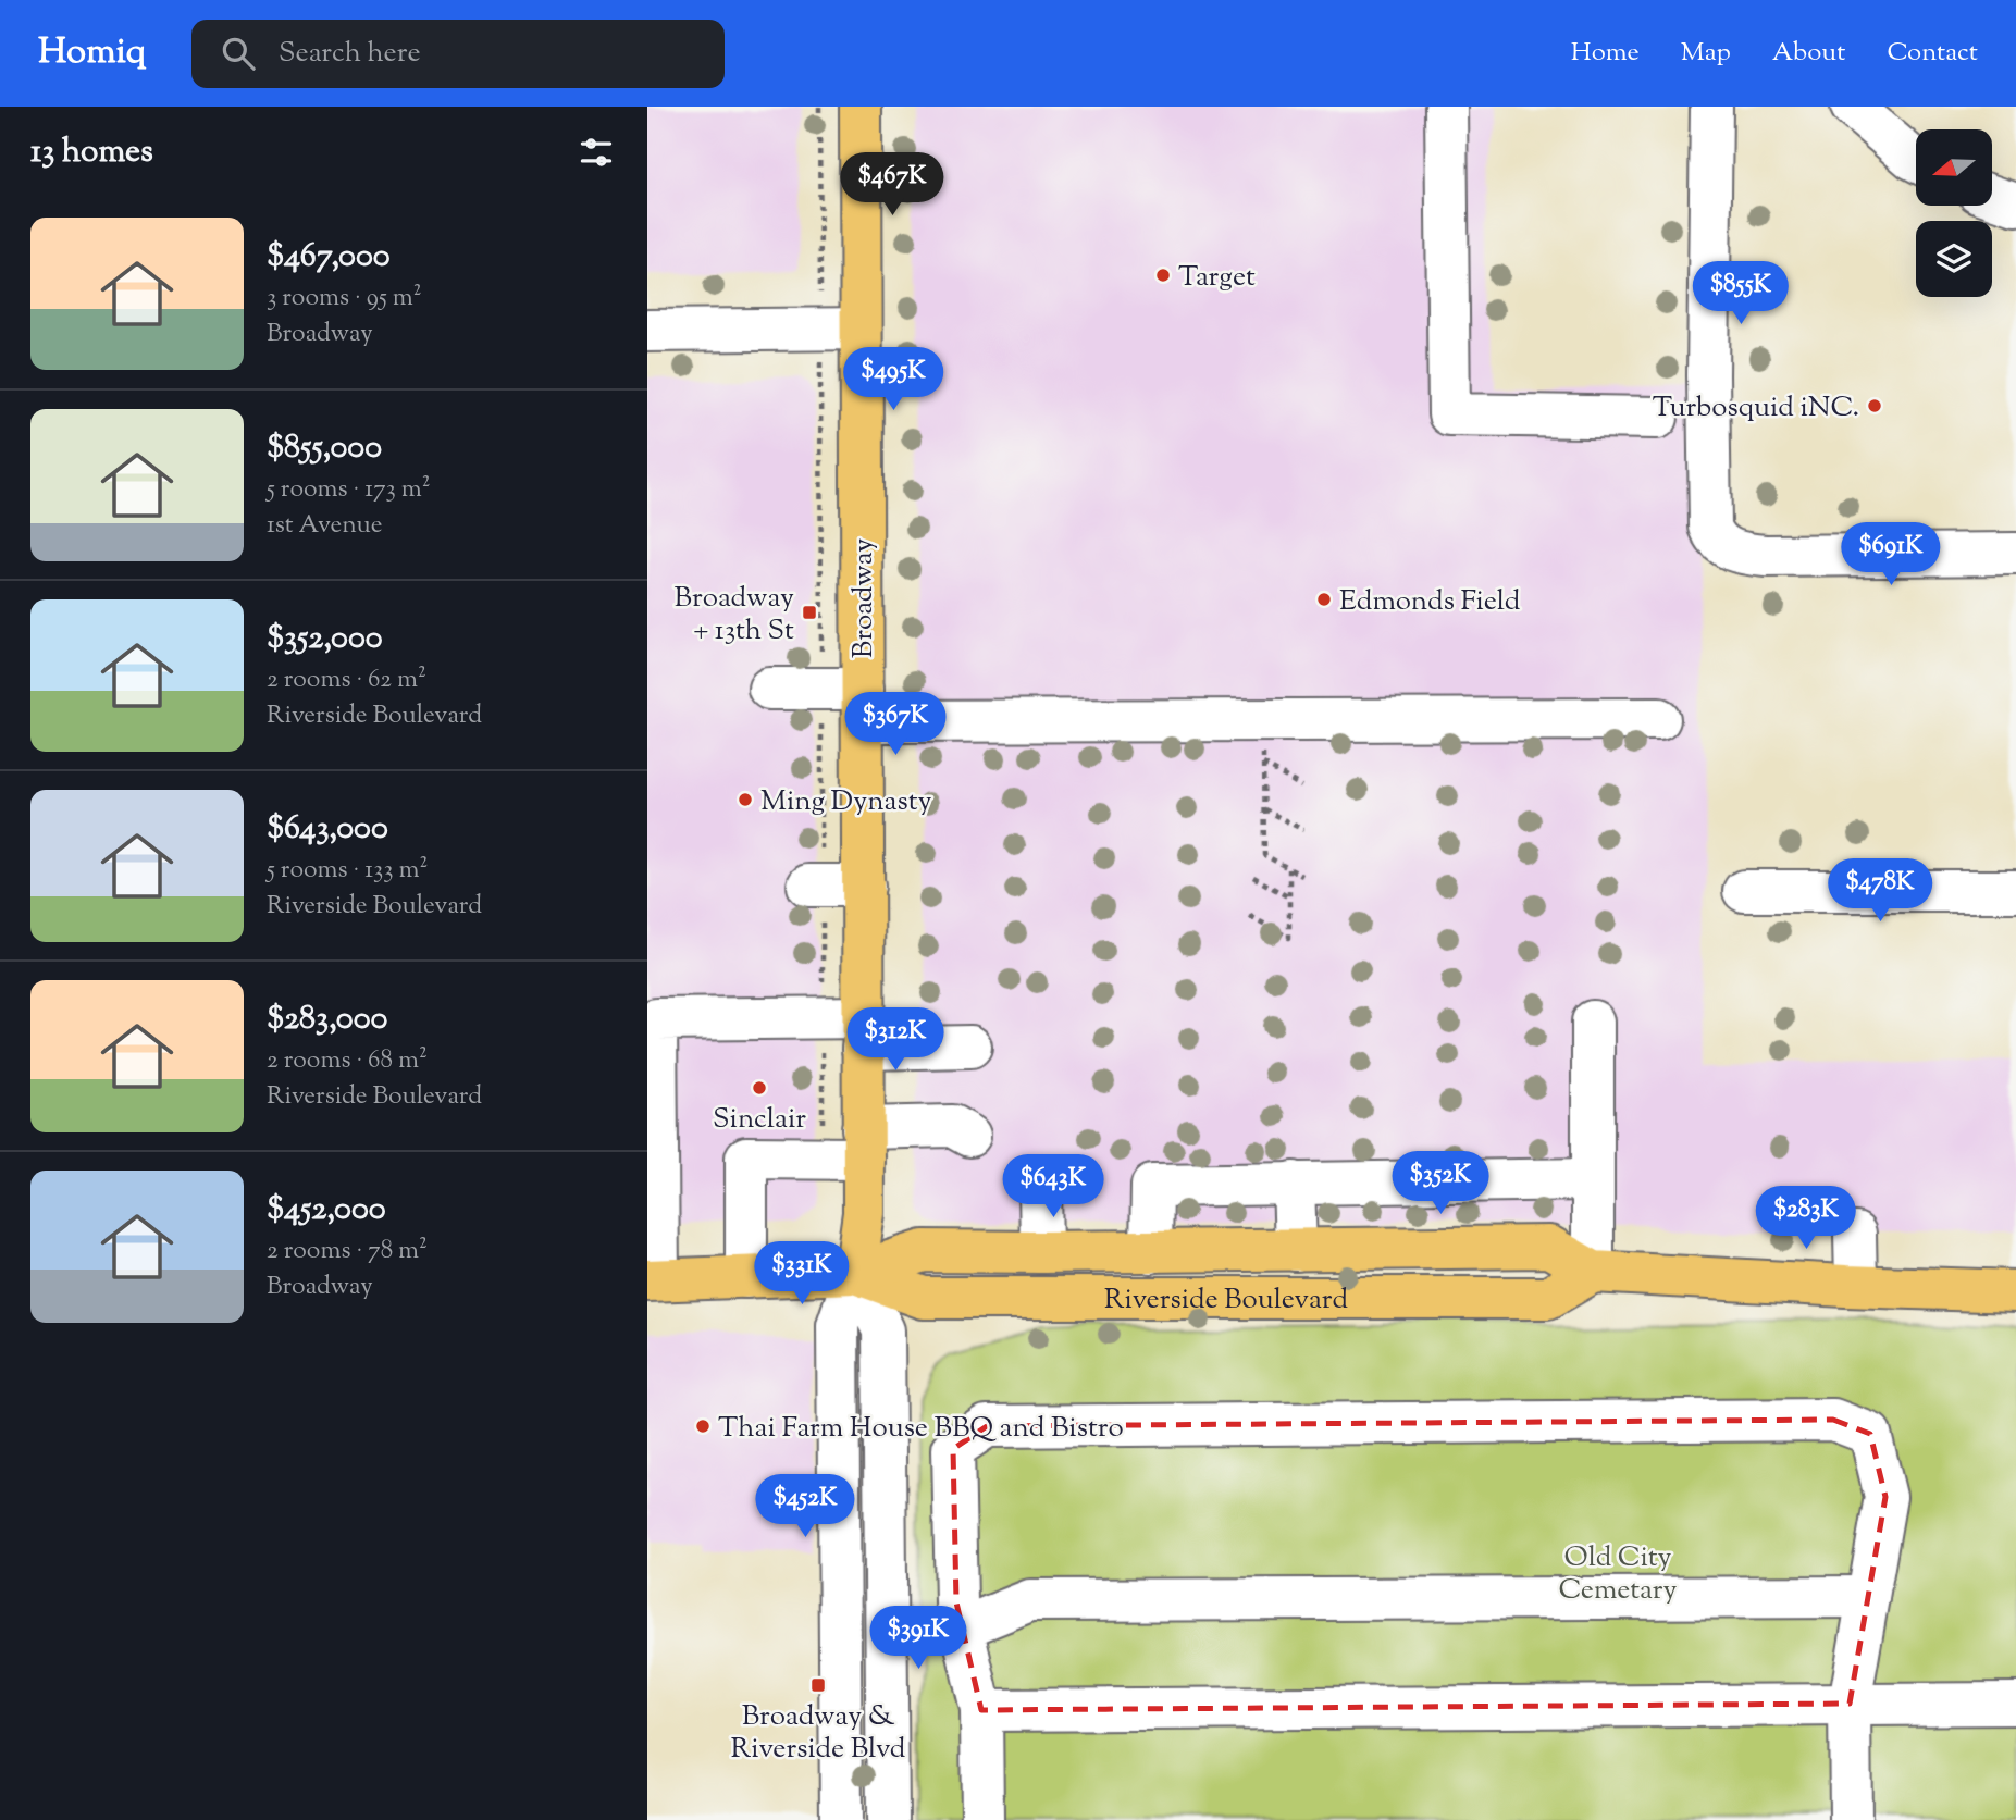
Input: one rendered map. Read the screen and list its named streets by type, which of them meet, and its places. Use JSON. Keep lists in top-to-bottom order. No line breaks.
{"streets":{"main road":["Broadway","Riverside Boulevard"]},"crossings":[["Broadway","Riverside Boulevard"]],"parks":["Old City Cemetary"],"places":{"other":["Target","Turbosquid iNC.","Edmonds Field","Ming Dynasty","Sinclair","Thai Farm House BBQ and Bistro"],"transit":["Broadway + 13th St","Broadway & Riverside Blvd"]},"north":"left","page":{"header":"Homiq","search":"Search here","nav":["Home","Map","About","Contact"],"heading":"13 homes","price":["$467K","$855K","$495K","$691K","$367K","$478K","$312K","$352K","$643K","$283K","$331K","$452K","$391K"],"list":[{"name":"$467,000","note":"3 rooms · 95 m² · Broadway"},{"name":"$855,000","note":"5 rooms · 173 m² · 1st Avenue"},{"name":"$352,000","note":"2 rooms · 62 m² · Riverside Boulevard"},{"name":"$643,000","note":"5 rooms · 133 m² · Riverside Boulevard"},{"name":"$283,000","note":"2 rooms · 68 m² · Riverside Boulevard"},{"name":"$452,000","note":"2 rooms · 78 m² · Broadway"}]}}
